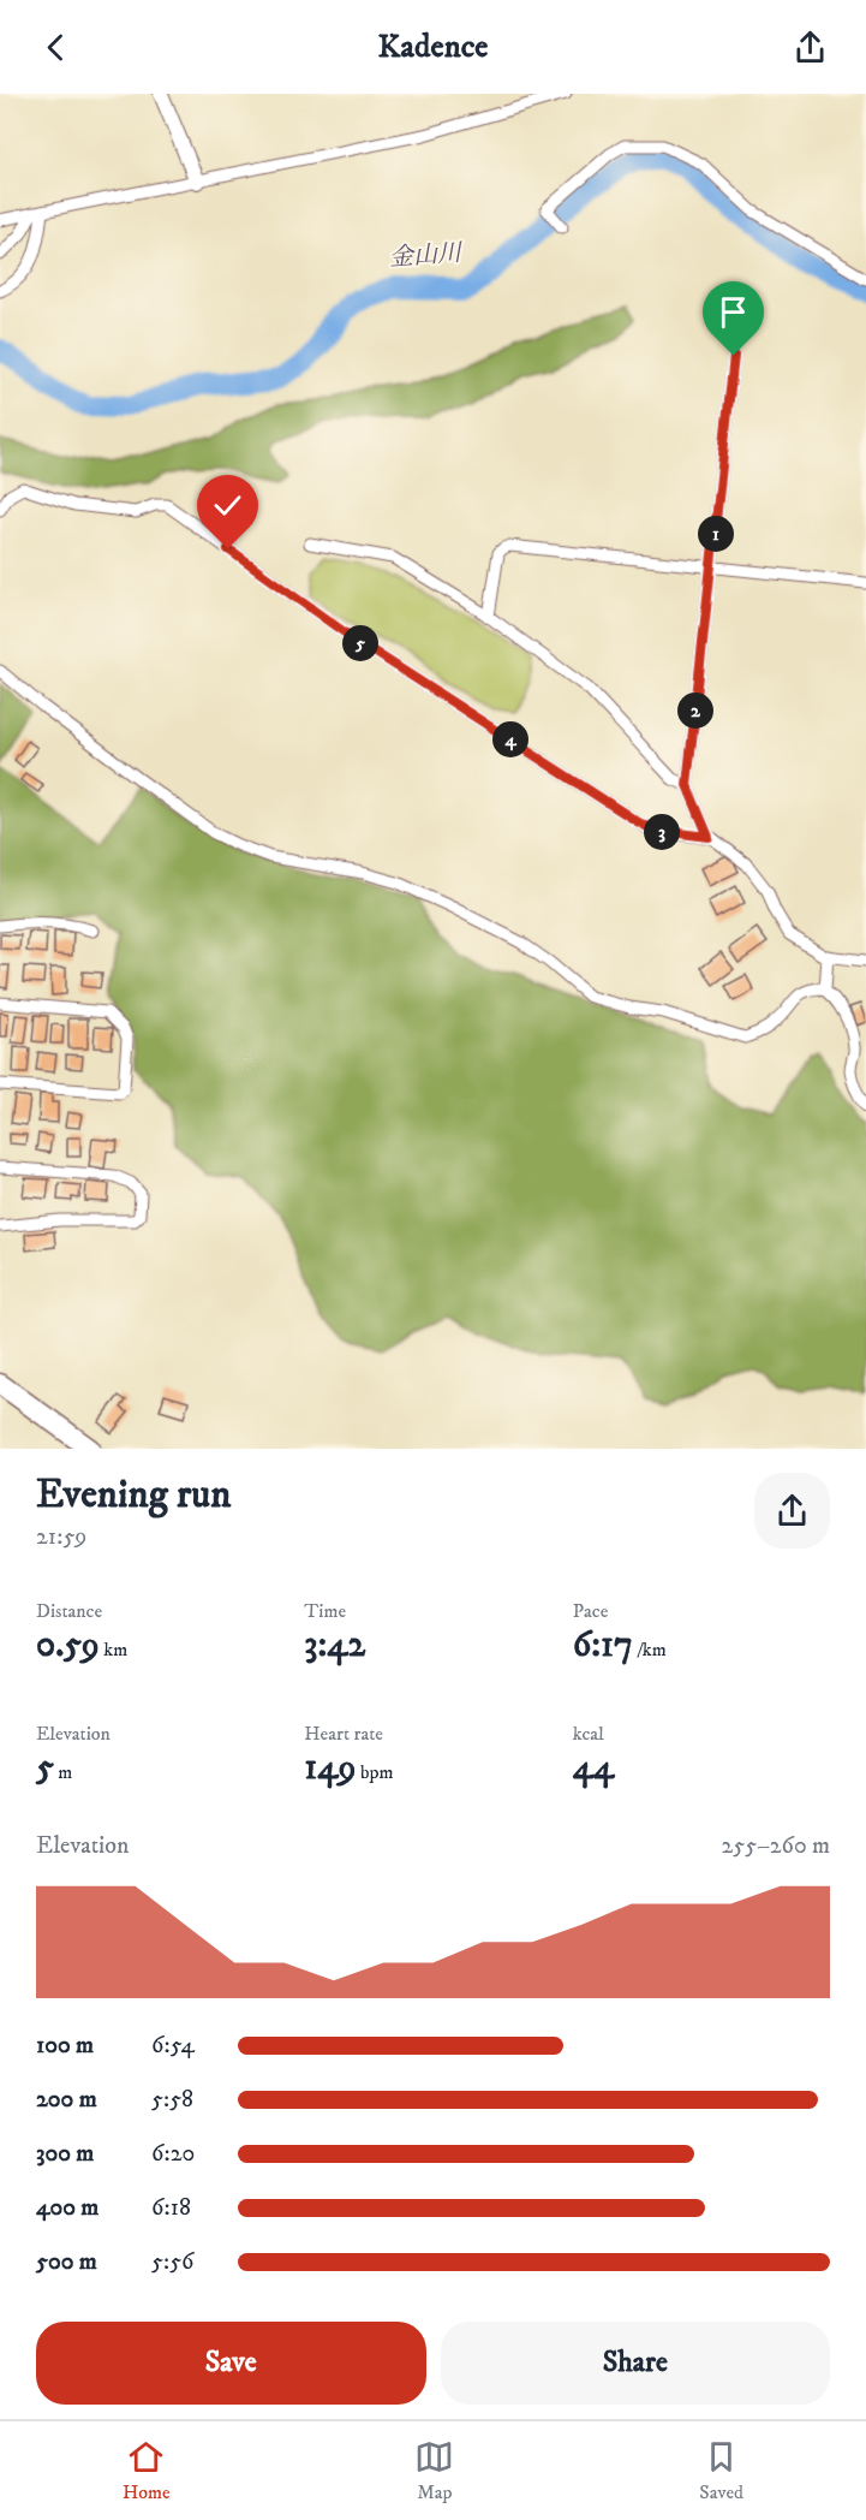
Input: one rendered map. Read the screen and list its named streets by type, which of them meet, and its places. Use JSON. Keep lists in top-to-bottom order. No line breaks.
{"water":["金山川"],"page":{"header":"Kadence","pins":["1","5","2","4","3"],"heading":["Evening run","21:59"],"stats":[["Distance","0.59 km"],["Time","3:42"],["Pace","6:17 /km"],["Elevation","5 m"],["Heart rate","149 bpm"],["kcal","44"]],"chart":["Elevation","255–260 m"],"list":[{"name":"100 m","note":"6:54"},{"name":"200 m","note":"5:58"},{"name":"300 m","note":"6:20"},{"name":"400 m","note":"6:18"},{"name":"500 m","note":"5:56"}],"buttons":["Save","Share"],"tabs":["Home","Map","Saved"]}}
